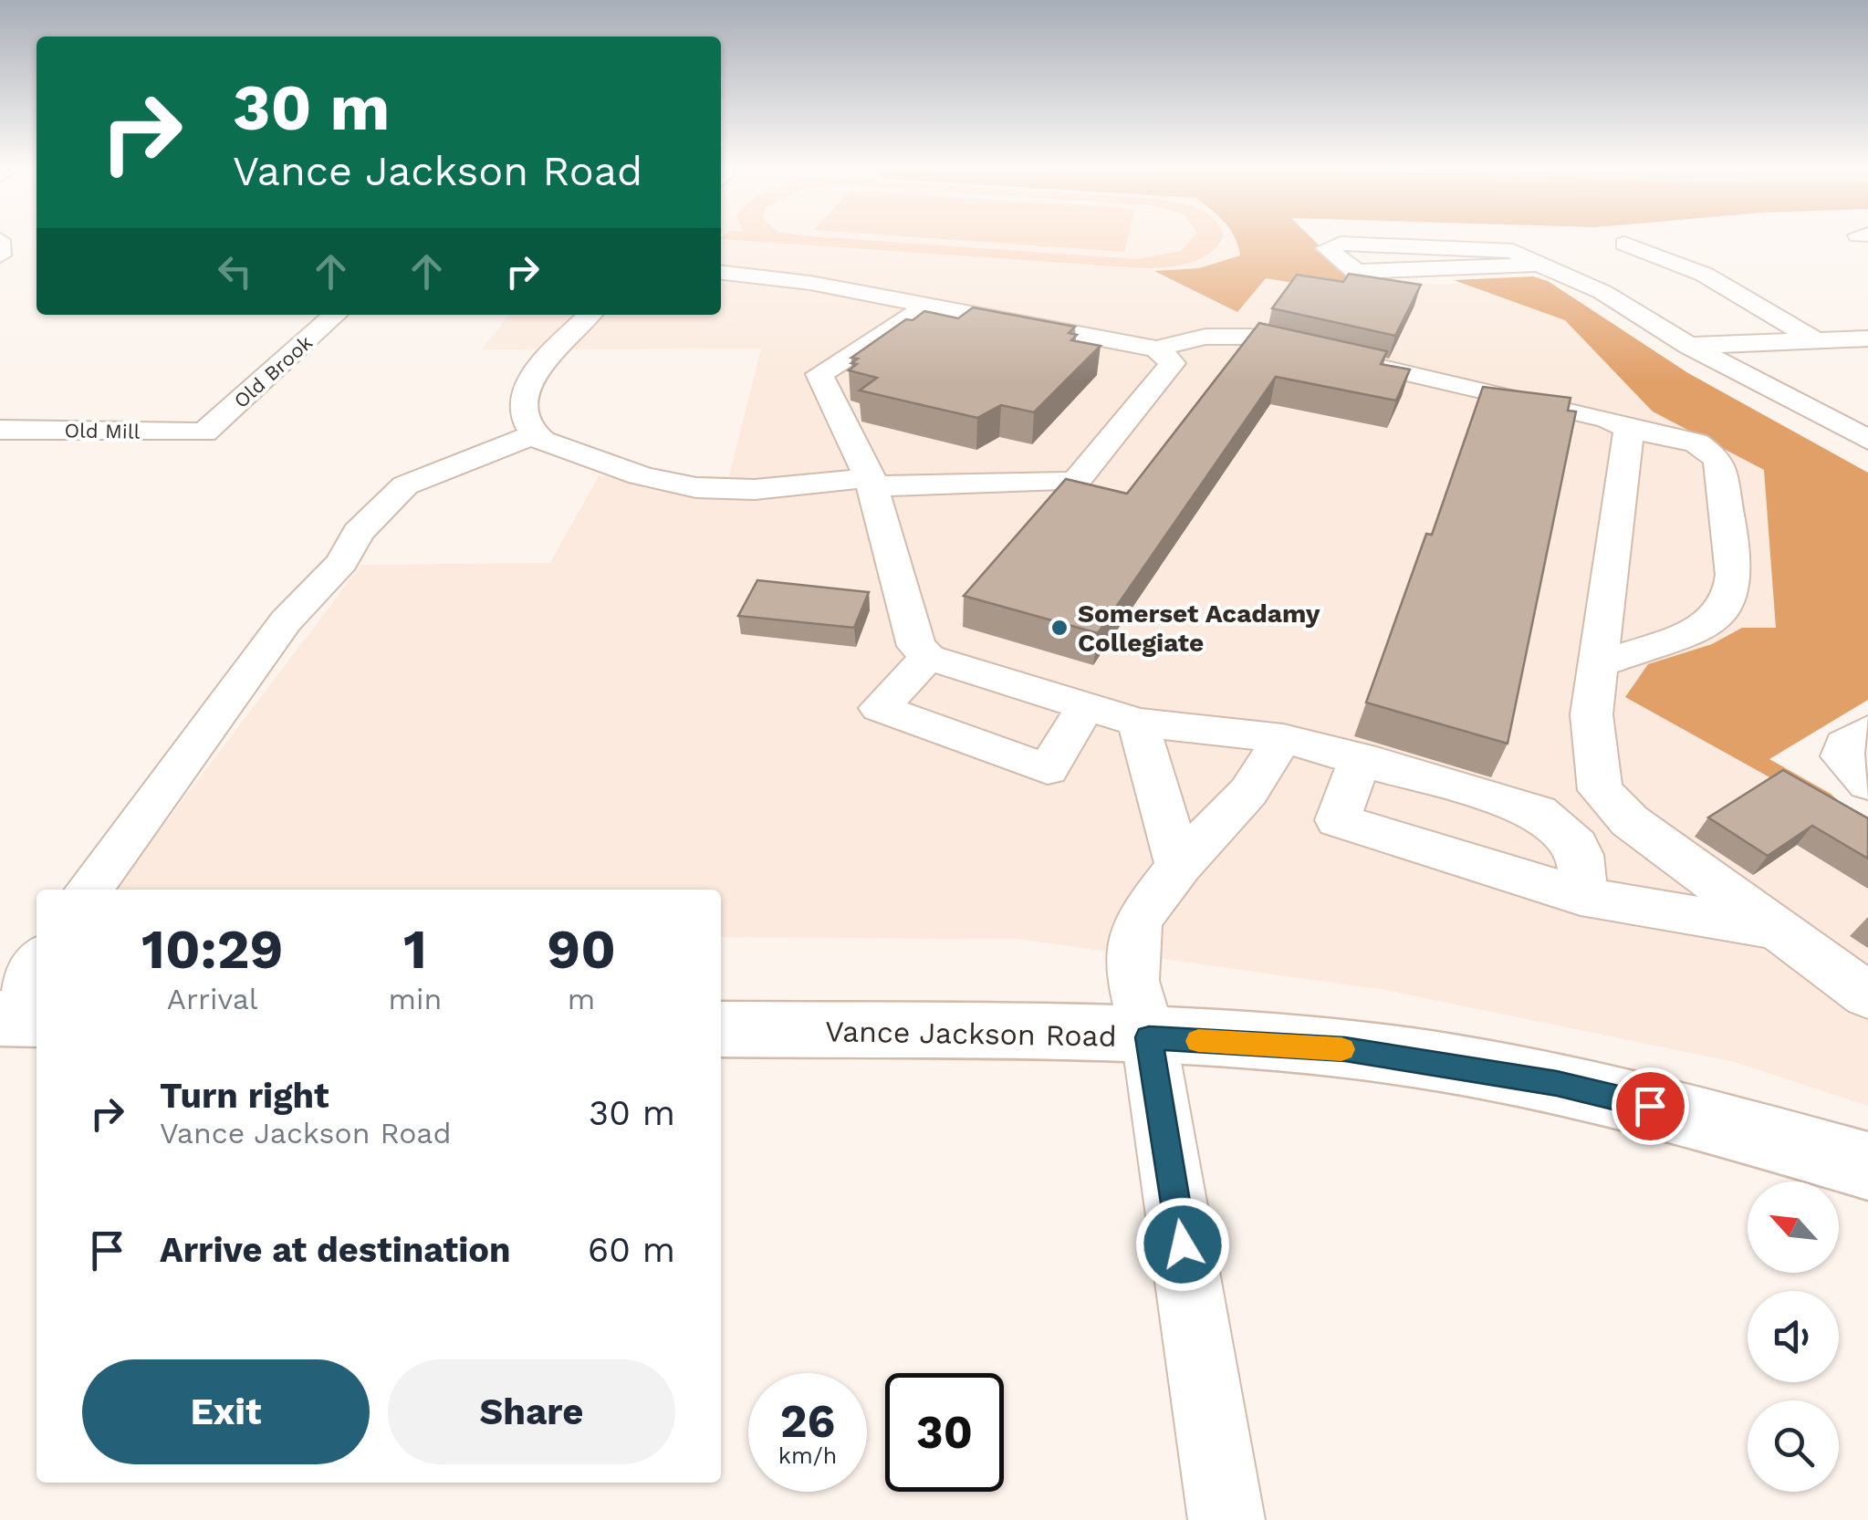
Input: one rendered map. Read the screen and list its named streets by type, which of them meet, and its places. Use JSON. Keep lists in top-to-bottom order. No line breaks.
{"streets":{"main road":["Vance Jackson Road"],"street":["Old Brook","Old Mill"]},"crossings":[["Old Brook","Old Mill"]],"places":["Somerset Acadamy Collegiate"],"north":"top left","page":{"turn":["30 m","Vance Jackson Road"],"eta":["10:29","Arrival","1","min","90","m"],"list":[{"name":"Turn right","note":"Vance Jackson Road","value":"30 m"},{"name":"Arrive at destination","value":"60 m"}],"buttons":["Exit","Share"],"speed":"26 km/h","limit":"30"}}
